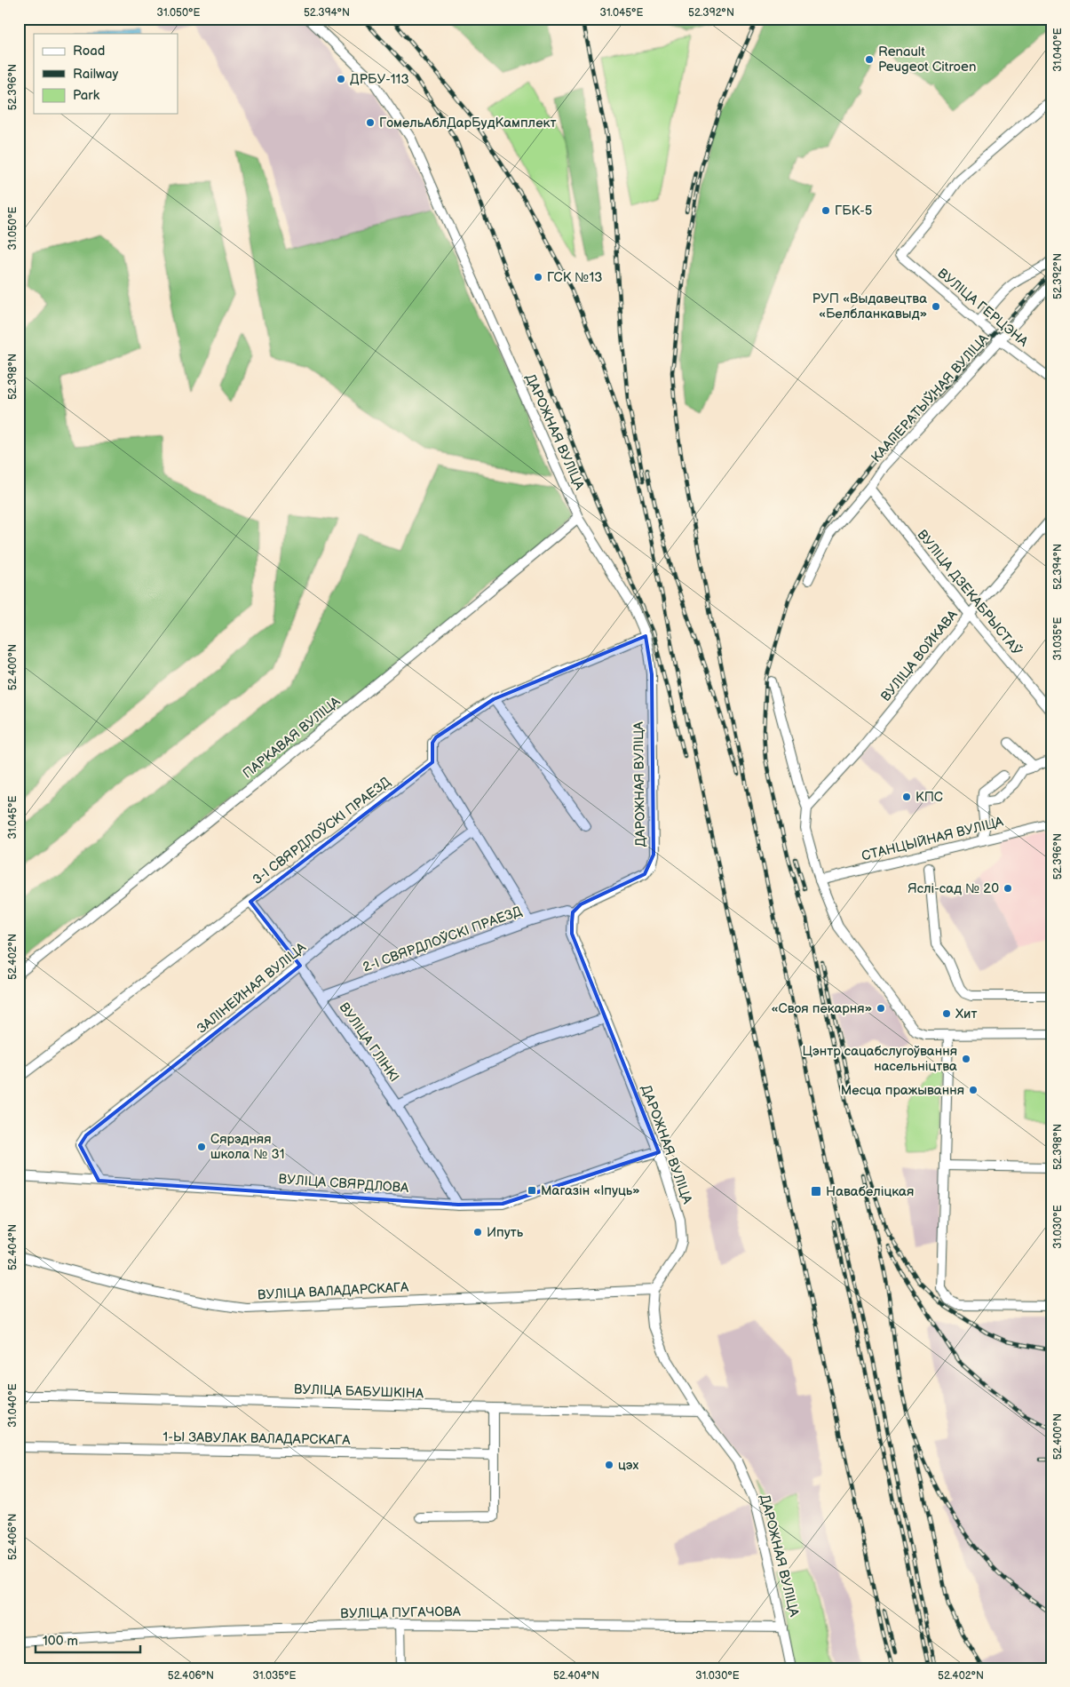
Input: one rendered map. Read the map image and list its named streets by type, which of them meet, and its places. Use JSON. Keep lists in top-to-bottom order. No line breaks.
{"streets":{"street":["ВУЛІЦА ГЕРЦЭНА","КААПЕРАТЫЎНАЯ ВУЛІЦА","ДАРОЖНАЯ ВУЛІЦА","ВУЛІЦА ДЗЕКАБРЫСТАЎ","ВУЛІЦА ВОЙКАВА","ПАРКАВАЯ ВУЛІЦА","3-І СВЯРДЛОЎСКІ ПРАЕЗД","СТАНЦЫЙНАЯ ВУЛІЦА","2-І СВЯРДЛОЎСКІ ПРАЕЗД","ЗАЛІНЕЙНАЯ ВУЛІЦА","ВУЛІЦА ГЛІНКІ","ВУЛІЦА СВЯРДЛОВА","ВУЛІЦА ВАЛАДАРСКАГА","ВУЛІЦА БАБУШКІНА","1-Ы ЗАВУЛАК ВАЛАДАРСКАГА","ВУЛІЦА ПУГАЧОВА"]},"crossings":[["ВУЛІЦА ГЕРЦЭНА","КААПЕРАТЫЎНАЯ ВУЛІЦА"],["КААПЕРАТЫЎНАЯ ВУЛІЦА","ВУЛІЦА ДЗЕКАБРЫСТАЎ"],["ДАРОЖНАЯ ВУЛІЦА","ПАРКАВАЯ ВУЛІЦА"],["ДАРОЖНАЯ ВУЛІЦА","2-І СВЯРДЛОЎСКІ ПРАЕЗД"],["ДАРОЖНАЯ ВУЛІЦА","ВУЛІЦА СВЯРДЛОВА"],["ДАРОЖНАЯ ВУЛІЦА","ВУЛІЦА ВАЛАДАРСКАГА"],["ДАРОЖНАЯ ВУЛІЦА","ВУЛІЦА БАБУШКІНА"],["ДАРОЖНАЯ ВУЛІЦА","ВУЛІЦА ПУГАЧОВА"],["ВУЛІЦА ДЗЕКАБРЫСТАЎ","ВУЛІЦА ВОЙКАВА"],["3-І СВЯРДЛОЎСКІ ПРАЕЗД","ВУЛІЦА ГЛІНКІ"],["2-І СВЯРДЛОЎСКІ ПРАЕЗД","ВУЛІЦА ГЛІНКІ"],["ЗАЛІНЕЙНАЯ ВУЛІЦА","ВУЛІЦА ГЛІНКІ"],["ЗАЛІНЕЙНАЯ ВУЛІЦА","ВУЛІЦА СВЯРДЛОВА"],["ВУЛІЦА ГЛІНКІ","ВУЛІЦА СВЯРДЛОВА"]],"places":{"other":["Renault Peugeot Citroen","ДРБУ-113","ГомельАблДарБудКамплект","ГБК-5","ГСК №13","РУП «Выдавецтва «Белбланкавыд»","КПС","Яслі-сад № 20","«Своя пекарня»","Хит","Цэнтр сацабслугоўвання насельніцтва","Месца пражывання","Сярэдняя школа № 31","Ипуть","цэх"],"transit":["Магазін «Іпуць»","Навабеліцкая"]},"legend":["Road","Railway","Park"],"scale_bar":"100 m","coordinates":["31.050°E","52.394°N","31.045°E","52.392°N","31.040°E","52.396°N","52.398°N","31.035°E","52.400°N","52.402°N","31.030°E","52.404°N","52.406°N"]}
